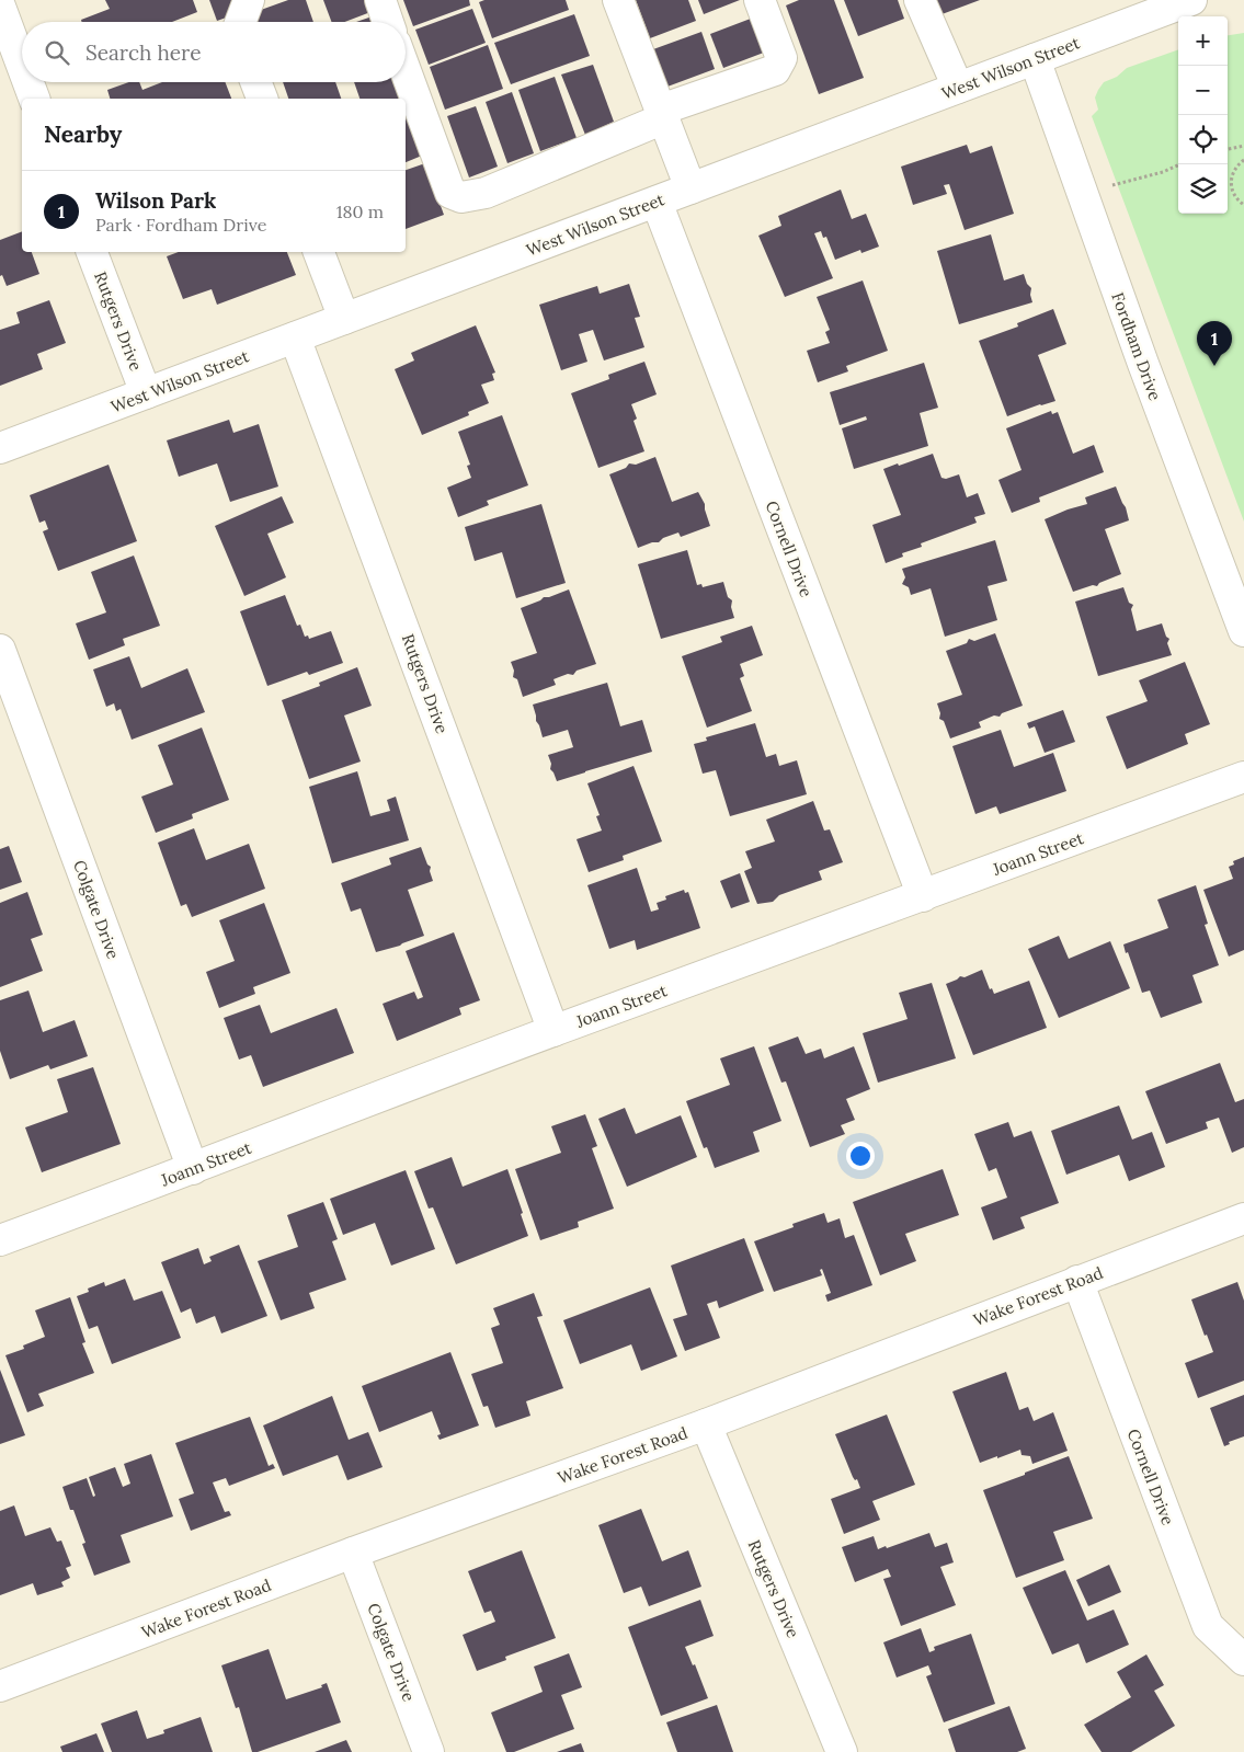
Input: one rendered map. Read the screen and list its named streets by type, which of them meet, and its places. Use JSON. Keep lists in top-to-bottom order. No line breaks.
{"streets":{"street":["West Wilson Street","Rutgers Drive","Fordham Drive","Cornell Drive","Joann Street","Colgate Drive","Wake Forest Road"]},"crossings":[["West Wilson Street","Rutgers Drive"],["West Wilson Street","Fordham Drive"],["West Wilson Street","Cornell Drive"],["Rutgers Drive","Joann Street"],["Rutgers Drive","Wake Forest Road"],["Cornell Drive","Joann Street"],["Cornell Drive","Wake Forest Road"],["Joann Street","Colgate Drive"],["Colgate Drive","Wake Forest Road"]],"page":{"map_buttons":["+","−"],"search":"Search here","heading":"Nearby","list":[{"mark":"1","name":"Wilson Park","note":"Park · Fordham Drive","value":"180 m"}],"pins":"1"}}
